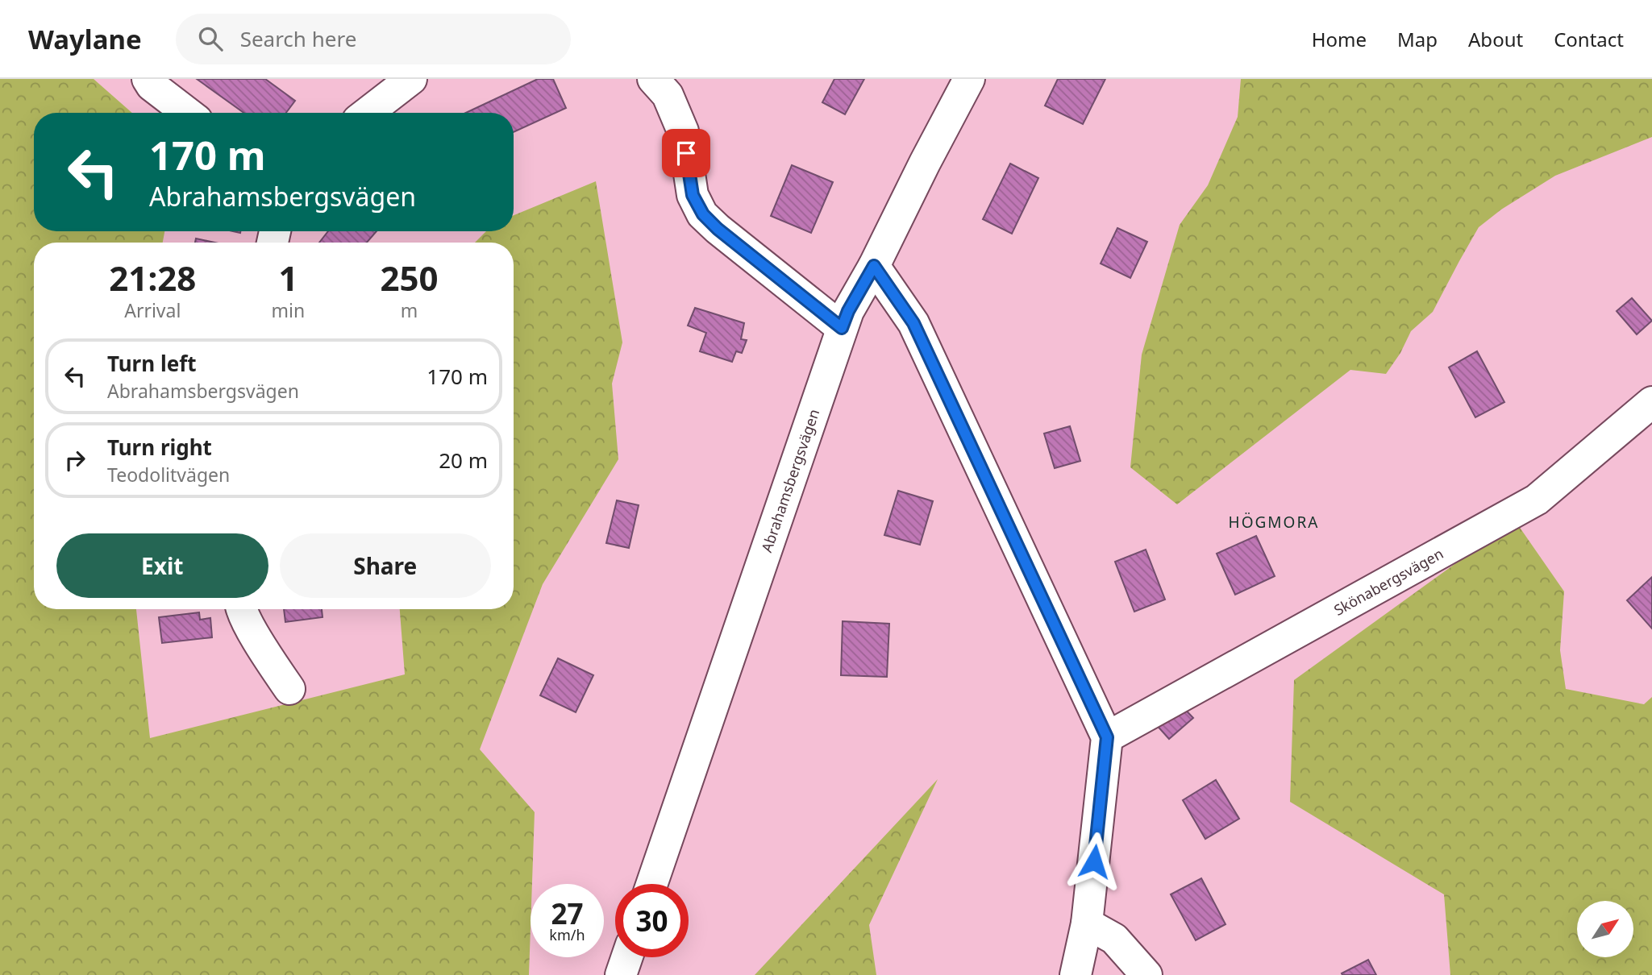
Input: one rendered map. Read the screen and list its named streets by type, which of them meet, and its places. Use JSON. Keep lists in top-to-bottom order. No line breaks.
{"streets":{"street":["Abrahamsbergsvägen","Skönabergsvägen"]},"districts":["HÖGMORA"],"north":"top right","page":{"header":"Waylane","search":"Search here","nav":["Home","Map","About","Contact"],"turn":["170 m","Abrahamsbergsvägen"],"eta":["21:28","Arrival","1","min","250","m"],"list":[{"name":"Turn left","note":"Abrahamsbergsvägen","value":"170 m"},{"name":"Turn right","note":"Teodolitvägen","value":"20 m"}],"buttons":["Exit","Share"],"speed":"27 km/h","limit":"30"}}
